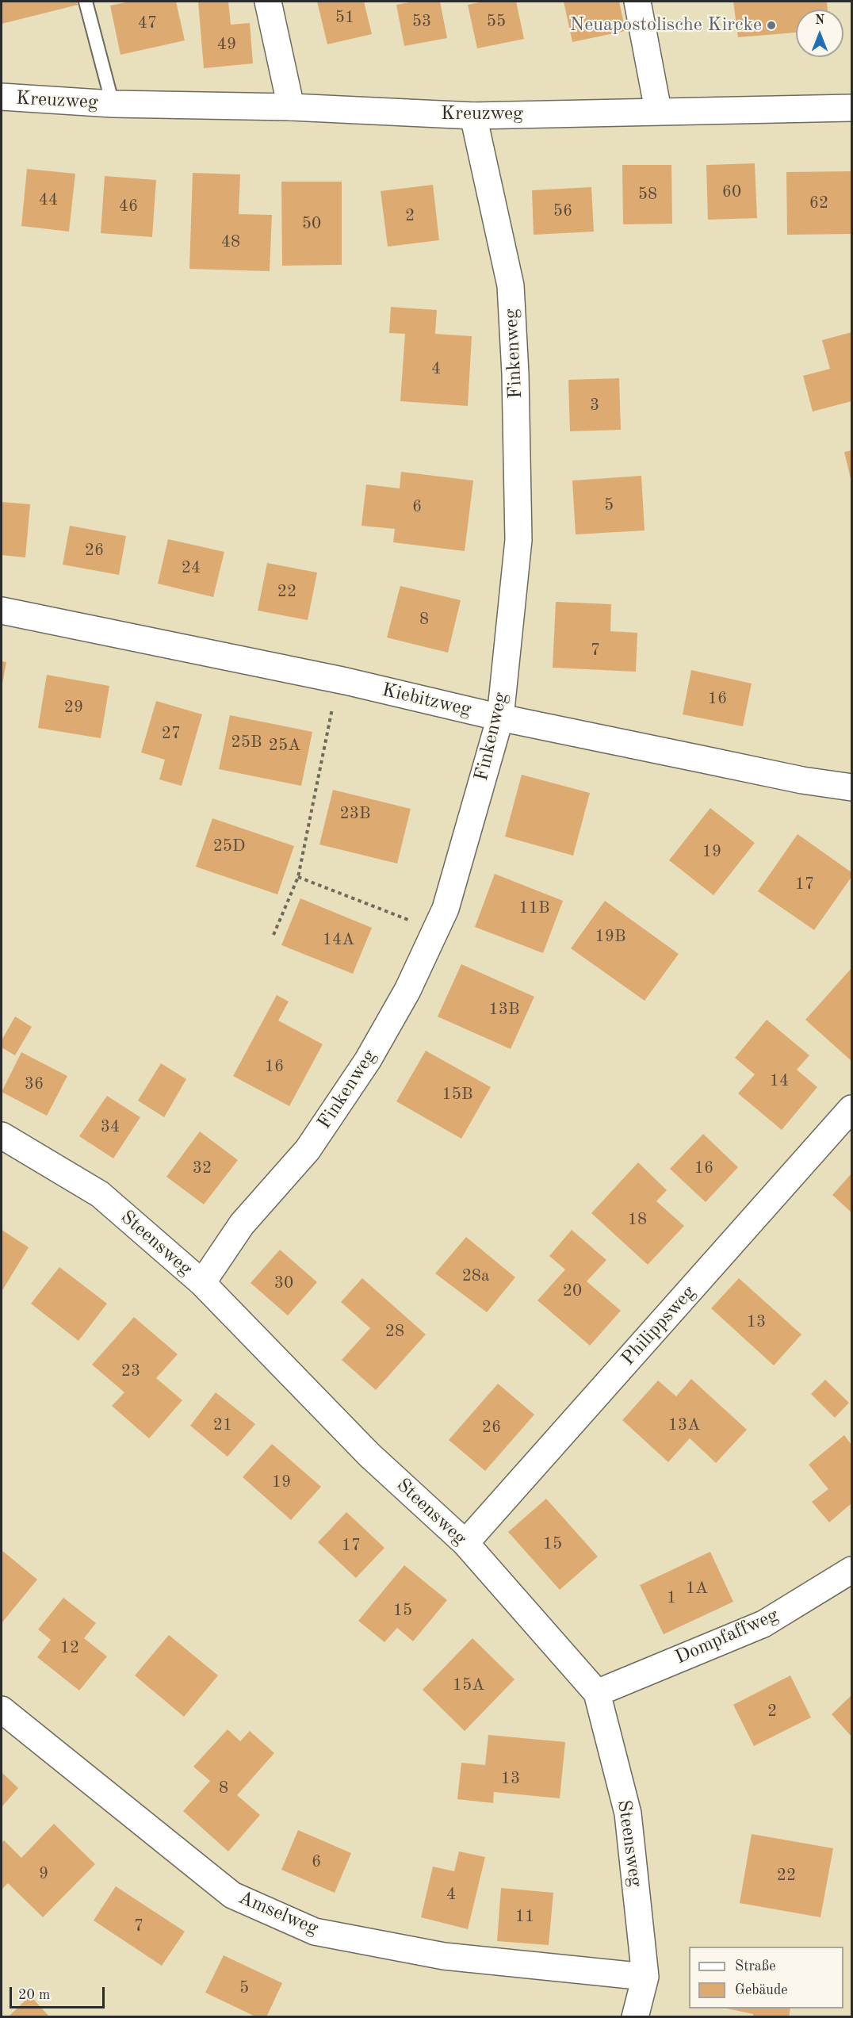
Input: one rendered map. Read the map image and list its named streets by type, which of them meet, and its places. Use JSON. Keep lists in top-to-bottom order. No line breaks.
{"streets":{"street":["Kreuzweg","Finkenweg","Kiebitzweg","Steensweg","Philippsweg","Dompfaffweg","Amselweg"]},"crossings":[["Kreuzweg","Finkenweg"],["Finkenweg","Kiebitzweg"],["Finkenweg","Steensweg"],["Steensweg","Philippsweg"],["Steensweg","Dompfaffweg"],["Steensweg","Amselweg"]],"places":["Neuapostolische Kircke"],"house_numbers":["51","53","55","47","49","60","58","44","62","46","56","2","50","48","4","3","5","6","26","24","22","8","7","16","29","27","25B","25A","23B","25D","19","17","11B","19B","14A","13B","16","14","36","15B","34","32","16","18","28a","30","20","13","28","23","21","13A","26","19","15","17","1A","1","15","12","15A","2","13","8","6","9","22","4","11","7","5"],"legend":["Straße","Gebäude"],"scale_bar":"20 m","north":"top"}
